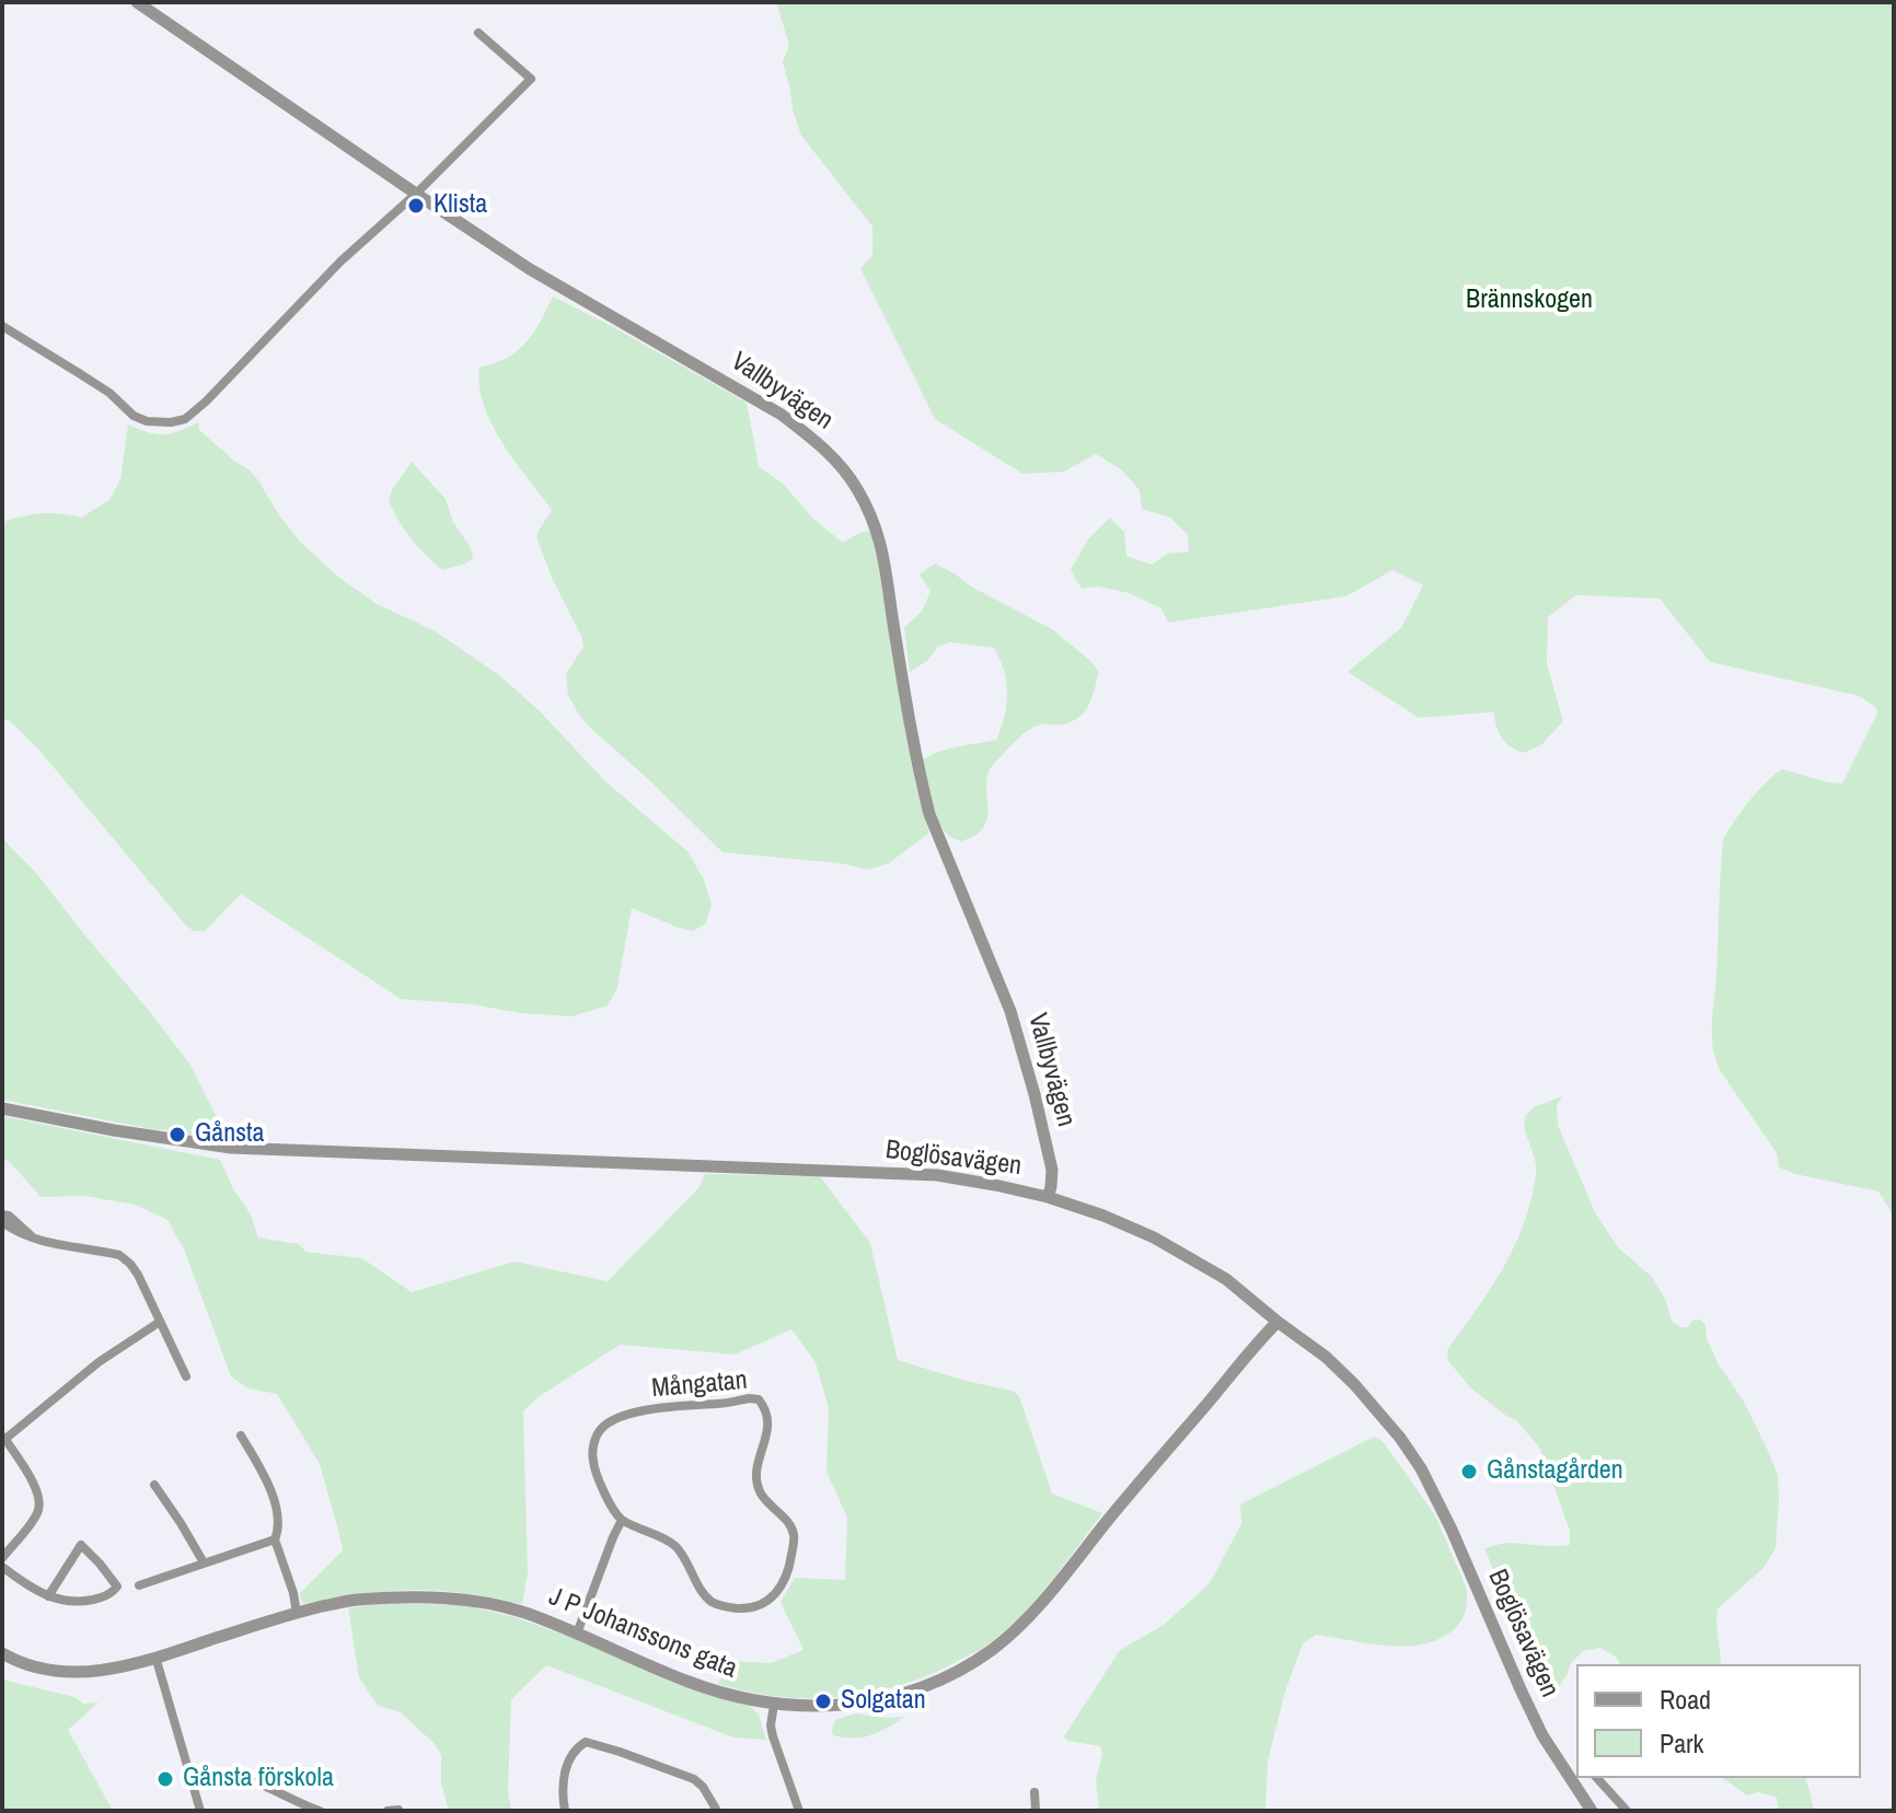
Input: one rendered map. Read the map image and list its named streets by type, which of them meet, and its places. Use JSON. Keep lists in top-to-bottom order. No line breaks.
{"streets":{"street":["Vallbyvägen","Boglösavägen","Mångatan","J P Johanssons gata"]},"crossings":[["Vallbyvägen","Boglösavägen"],["Boglösavägen","J P Johanssons gata"]],"parks":["Brännskogen"],"places":["Klista","Gånsta","Gånstagården","Solgatan","Gånsta förskola"],"legend":["Road","Park"]}
